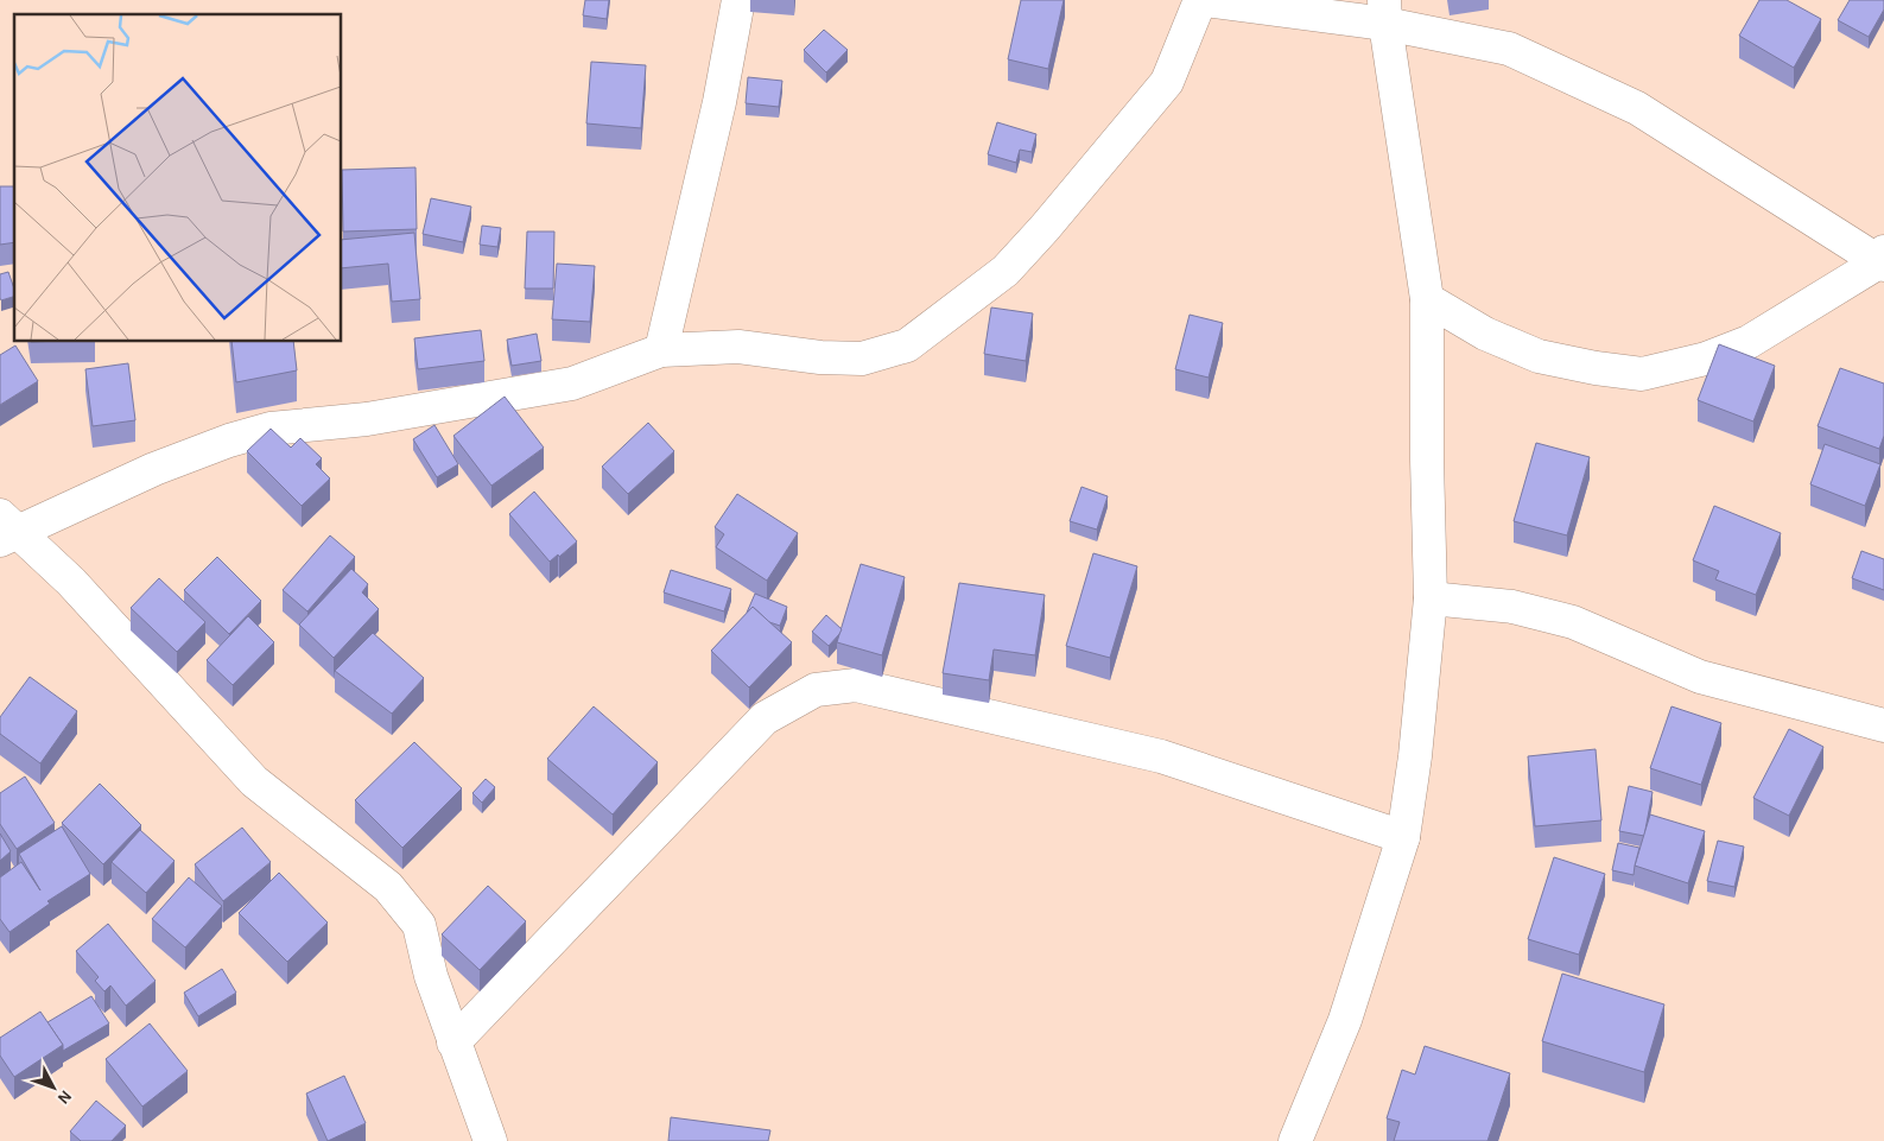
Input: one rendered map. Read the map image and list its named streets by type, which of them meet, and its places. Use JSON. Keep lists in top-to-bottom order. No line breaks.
{"north":"bottom right"}
